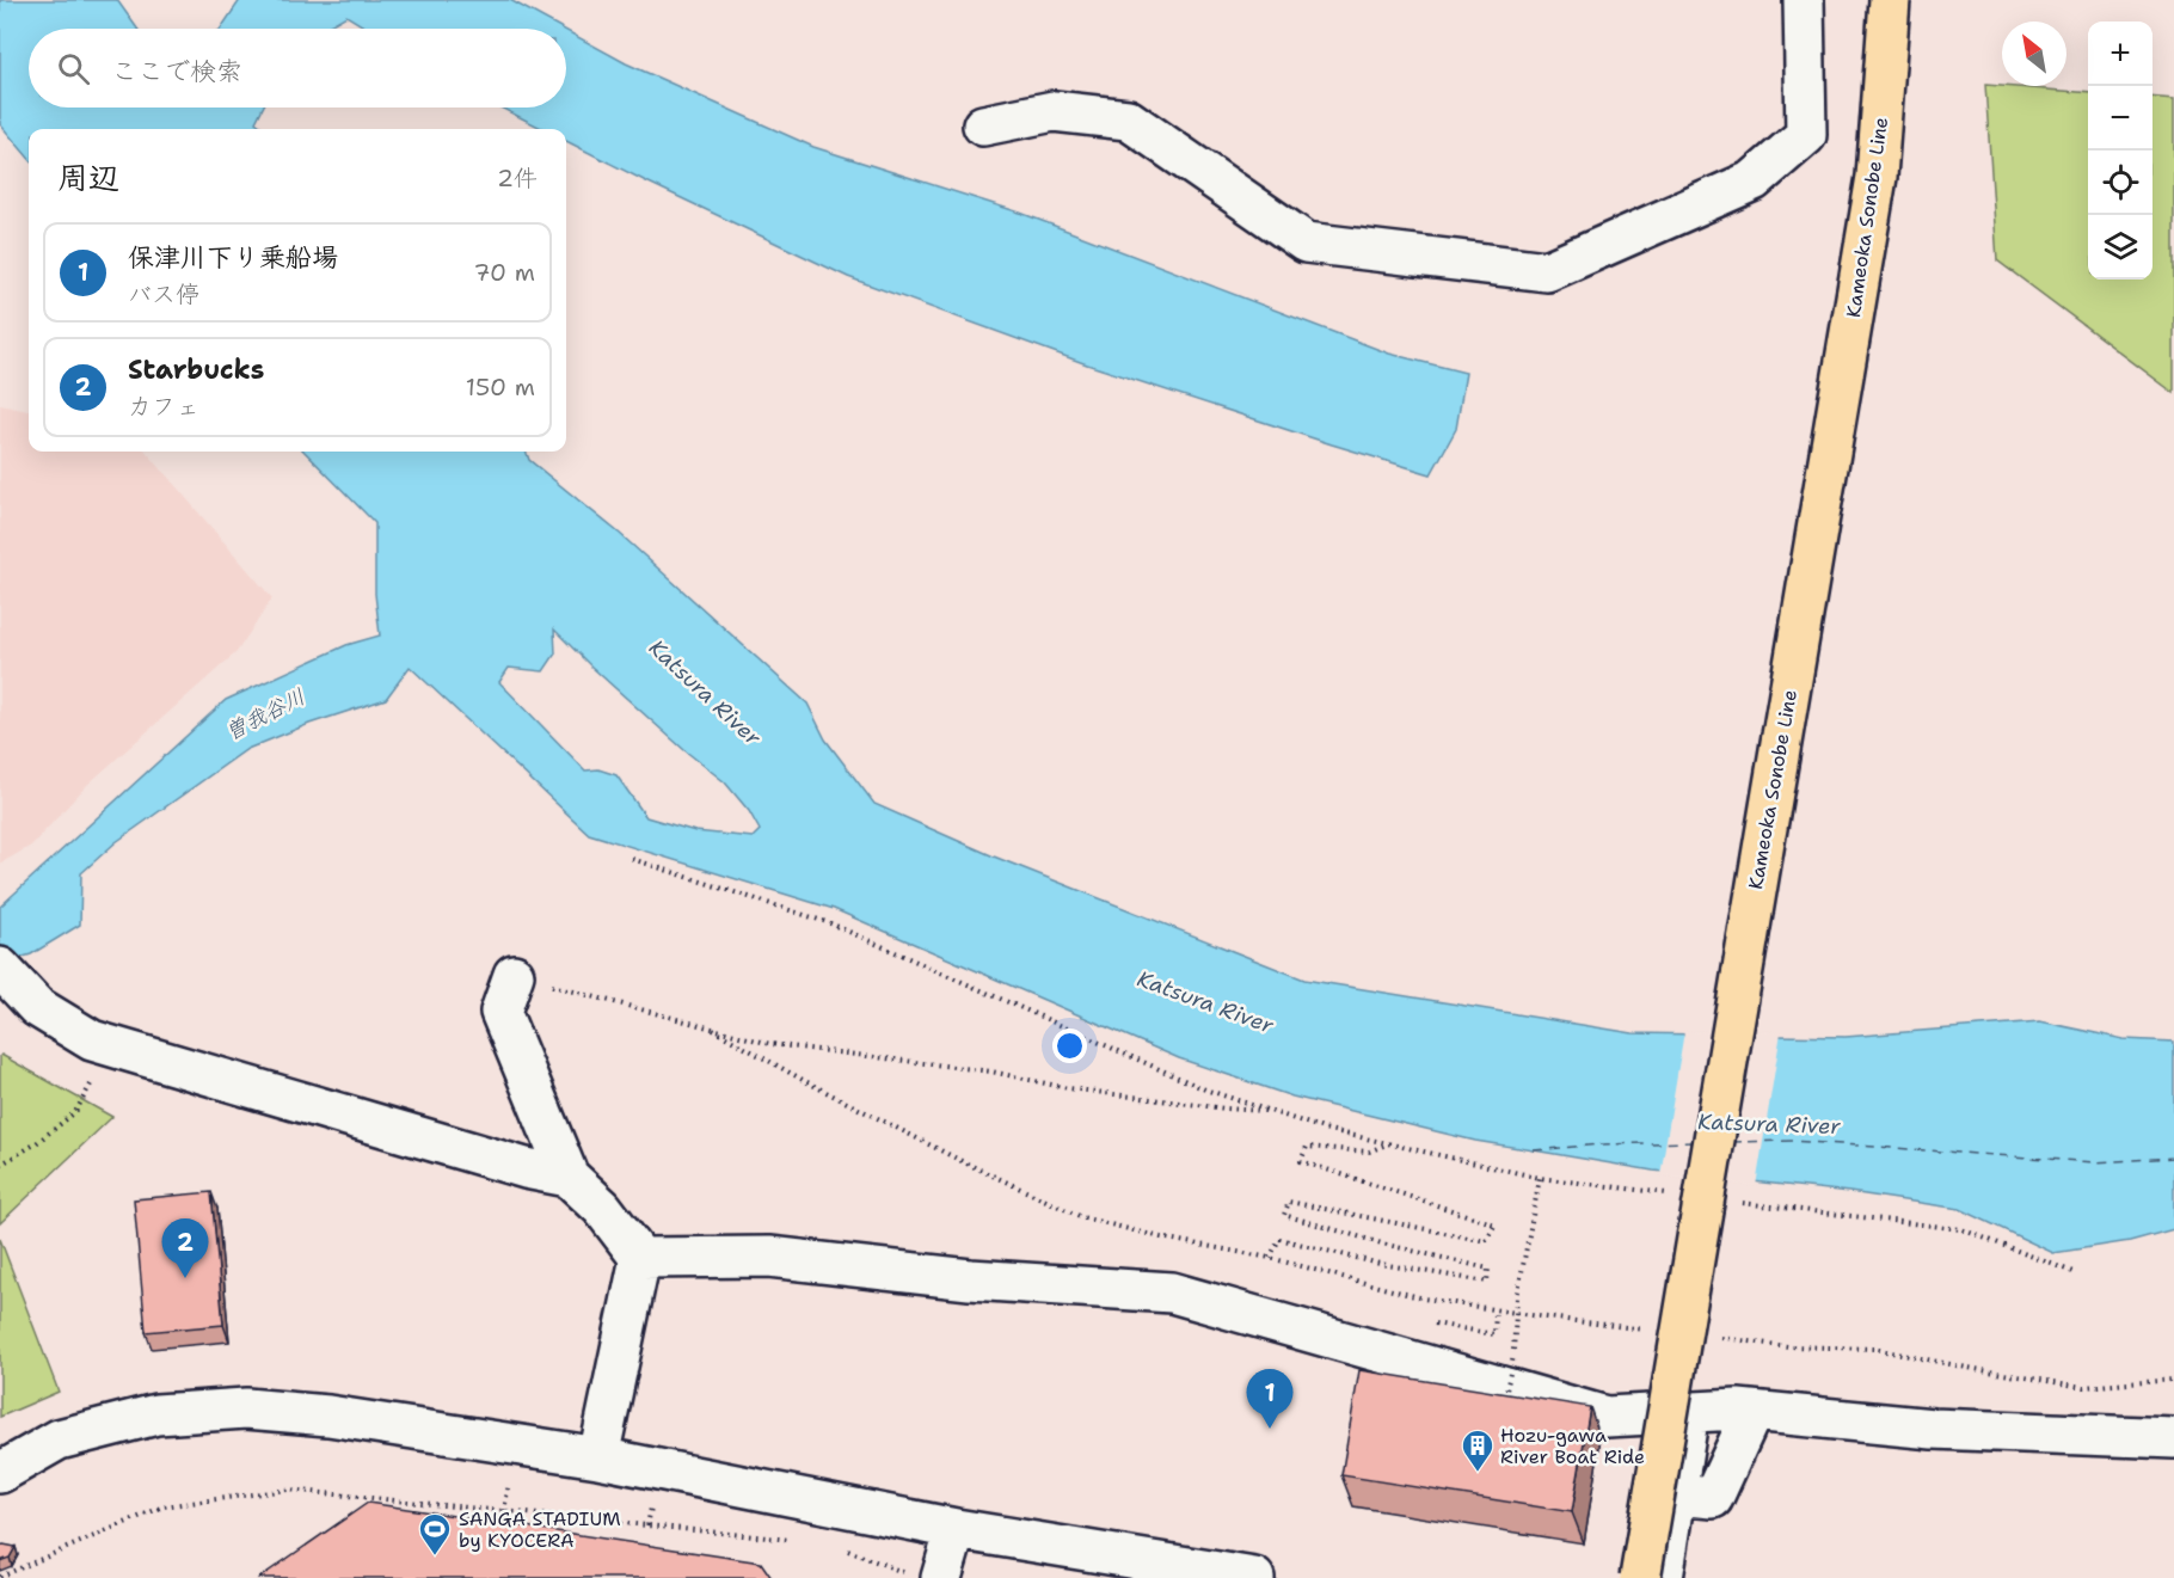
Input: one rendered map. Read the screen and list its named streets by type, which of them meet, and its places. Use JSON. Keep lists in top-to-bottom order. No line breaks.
{"streets":{"main road":["Kameoka Sonobe Line"]},"water":["Katsura River","曽我谷川"],"places":{"building":["Hozu-gawa River Boat Ride"],"sports":["SANGA STADIUM by KYOCERA"]},"north":"top left","page":{"map_buttons":["+","−"],"search":"ここで検索","heading":["周辺","2件"],"list":[{"mark":"1","name":"保津川下り乗船場","note":"バス停","value":"70 m"},{"mark":"2","name":"Starbucks","note":"カフェ","value":"150 m"}],"pins":["2","1"]}}
